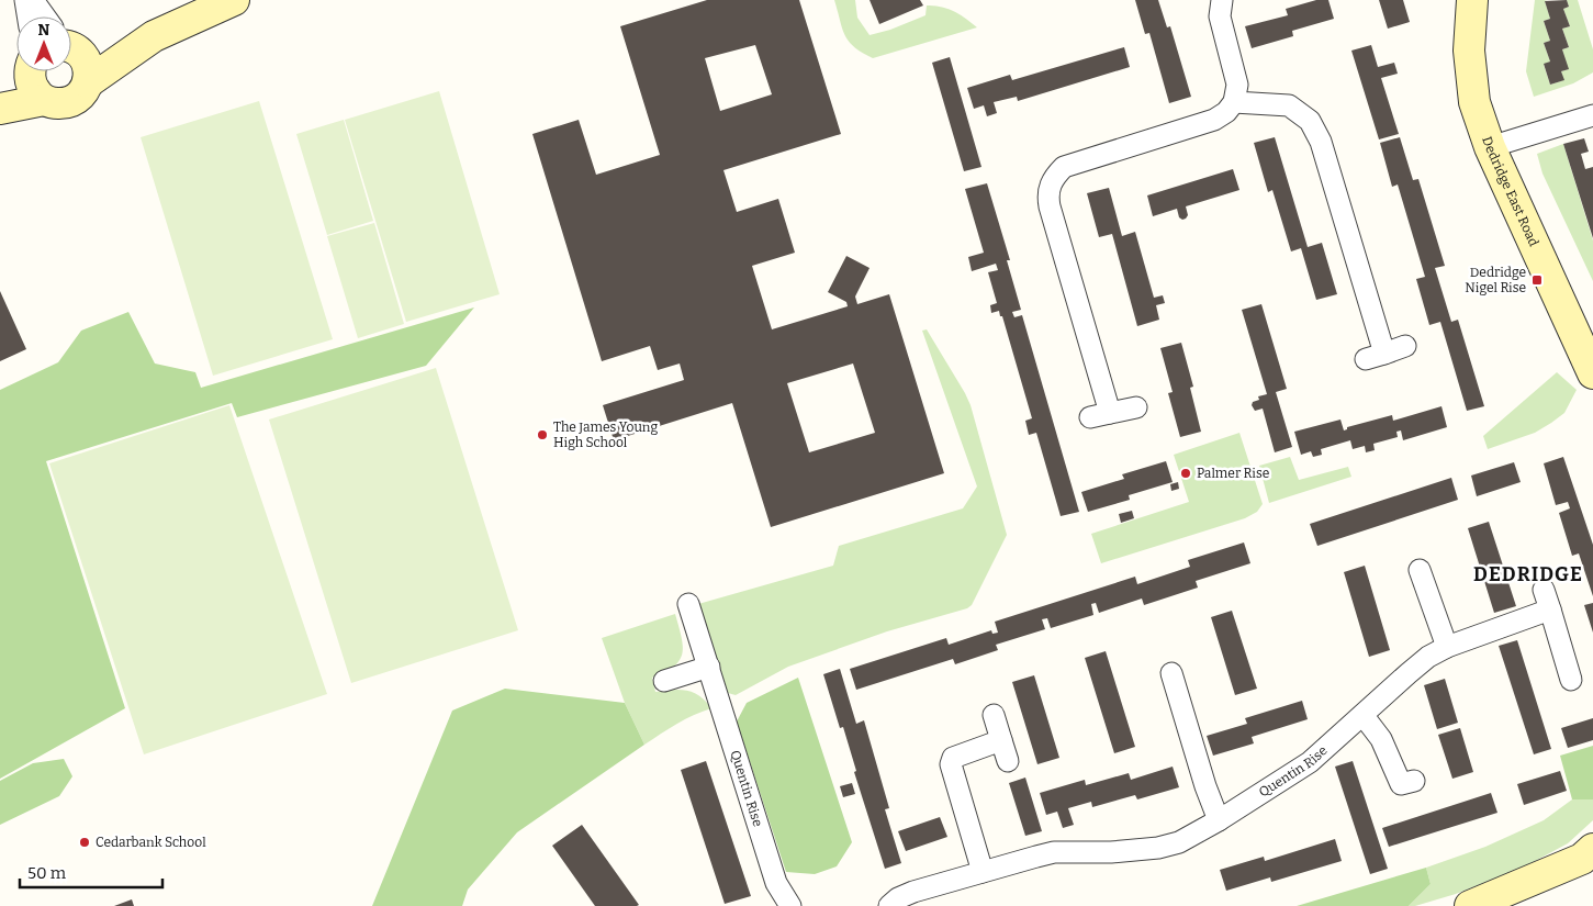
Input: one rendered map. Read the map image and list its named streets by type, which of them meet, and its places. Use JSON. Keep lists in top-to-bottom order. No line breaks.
{"streets":{"street":["Dedridge East Road","Quentin Rise"]},"districts":["DEDRIDGE"],"places":{"transit":["Dedridge Nigel Rise"],"other":["The James Young High School","Palmer Rise","Cedarbank School"]},"scale_bar":"50 m","north":"top"}
